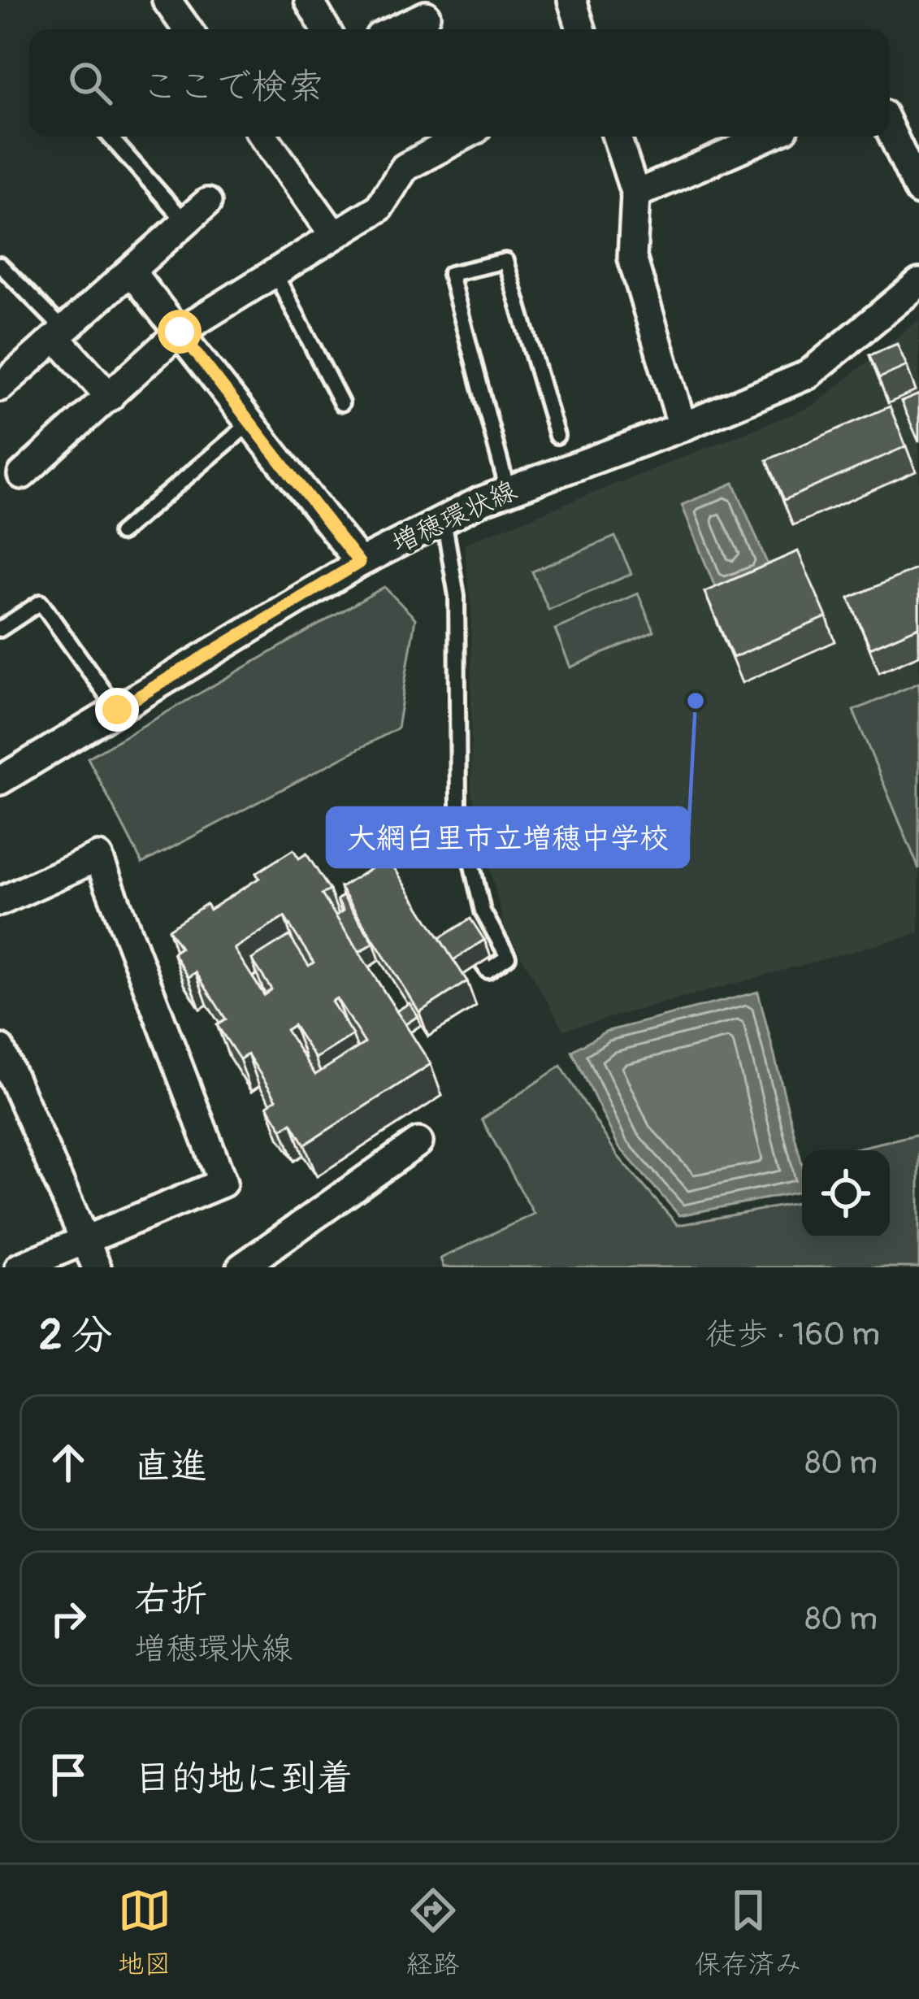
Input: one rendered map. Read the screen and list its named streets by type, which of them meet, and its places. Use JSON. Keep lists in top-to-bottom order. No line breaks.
{"streets":{"street":["増穂環状線"]},"places":["大網白里市立増穂中学校"],"page":{"search":"ここで検索","heading":["2 分","徒歩 · 160 m"],"list":[["直進","80 m"],["右折","増穂環状線","80 m"],"目的地に到着"],"nav":["地図","経路","保存済み"]}}
